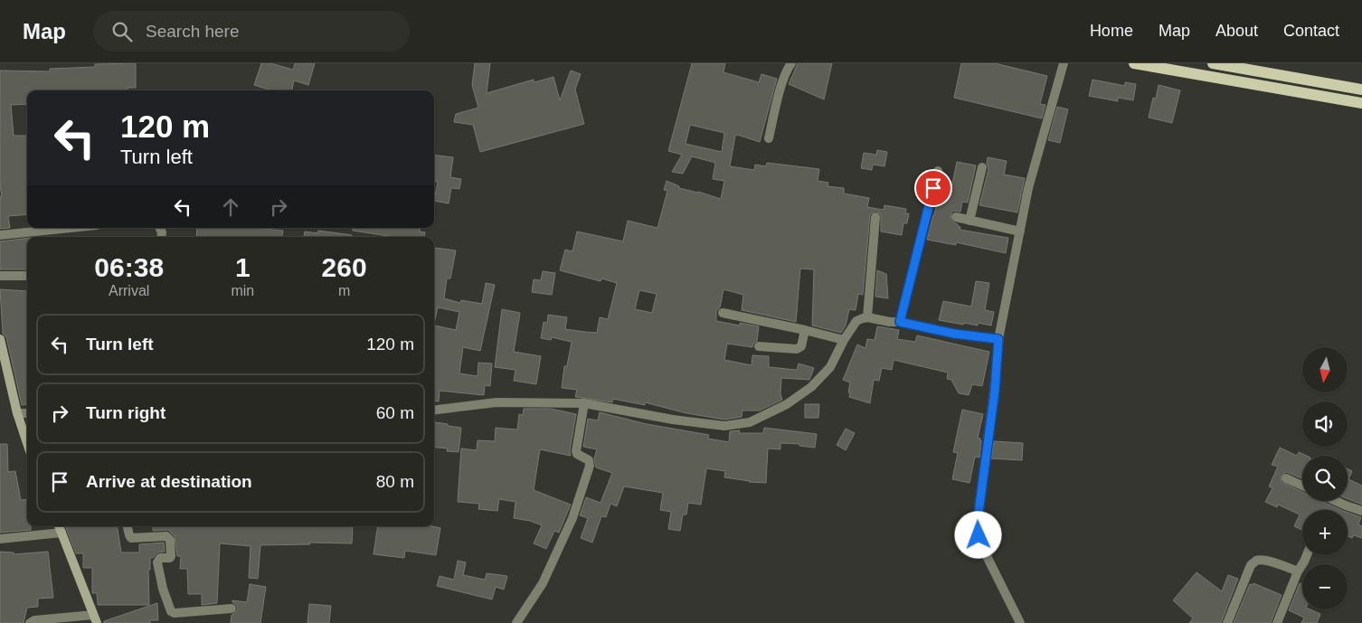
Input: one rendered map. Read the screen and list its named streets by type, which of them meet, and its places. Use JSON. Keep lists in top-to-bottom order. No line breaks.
{"north":"bottom","page":{"header":"Map","search":"Search here","nav":["Home","Map","About","Contact"],"turn":["120 m","Turn left"],"eta":["06:38","Arrival","1","min","260","m"],"list":[{"name":"Turn left","value":"120 m"},{"name":"Turn right","value":"60 m"},{"name":"Arrive at destination","value":"80 m"}],"map_buttons":["+","−"]}}
